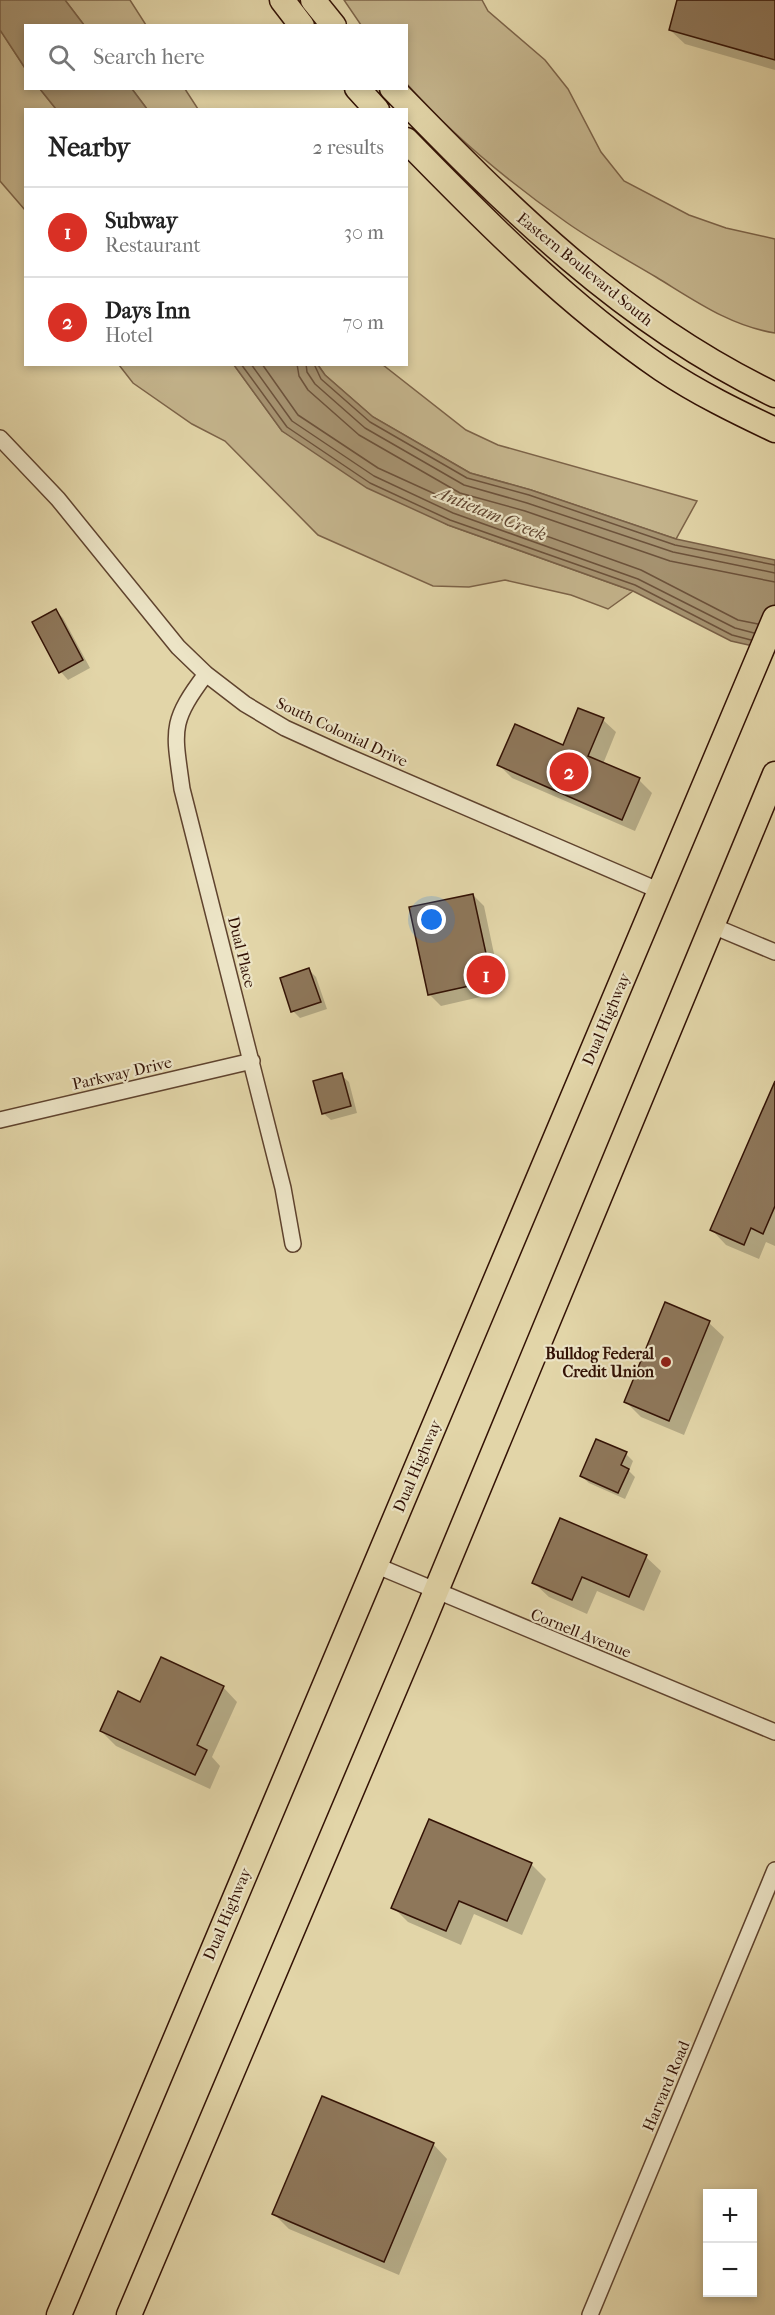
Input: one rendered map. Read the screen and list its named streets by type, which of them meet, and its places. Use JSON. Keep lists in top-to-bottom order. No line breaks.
{"streets":{"main road":["Eastern Boulevard South","Dual Highway"],"street":["South Colonial Drive","Dual Place","Parkway Drive","Cornell Avenue","Harvard Road"]},"crossings":[["South Colonial Drive","Dual Place"],["South Colonial Drive","Dual Highway"],["Dual Place","Parkway Drive"],["Dual Highway","Cornell Avenue"]],"water":["Antietam Creek"],"places":["Bulldog Federal Credit Union"],"page":{"search":"Search here","heading":["Nearby","2 results"],"list":[{"mark":"1","name":"Subway","note":"Restaurant","value":"30 m"},{"mark":"2","name":"Days Inn","note":"Hotel","value":"70 m"}],"pins":["2","1"],"map_buttons":["+","−"]}}
